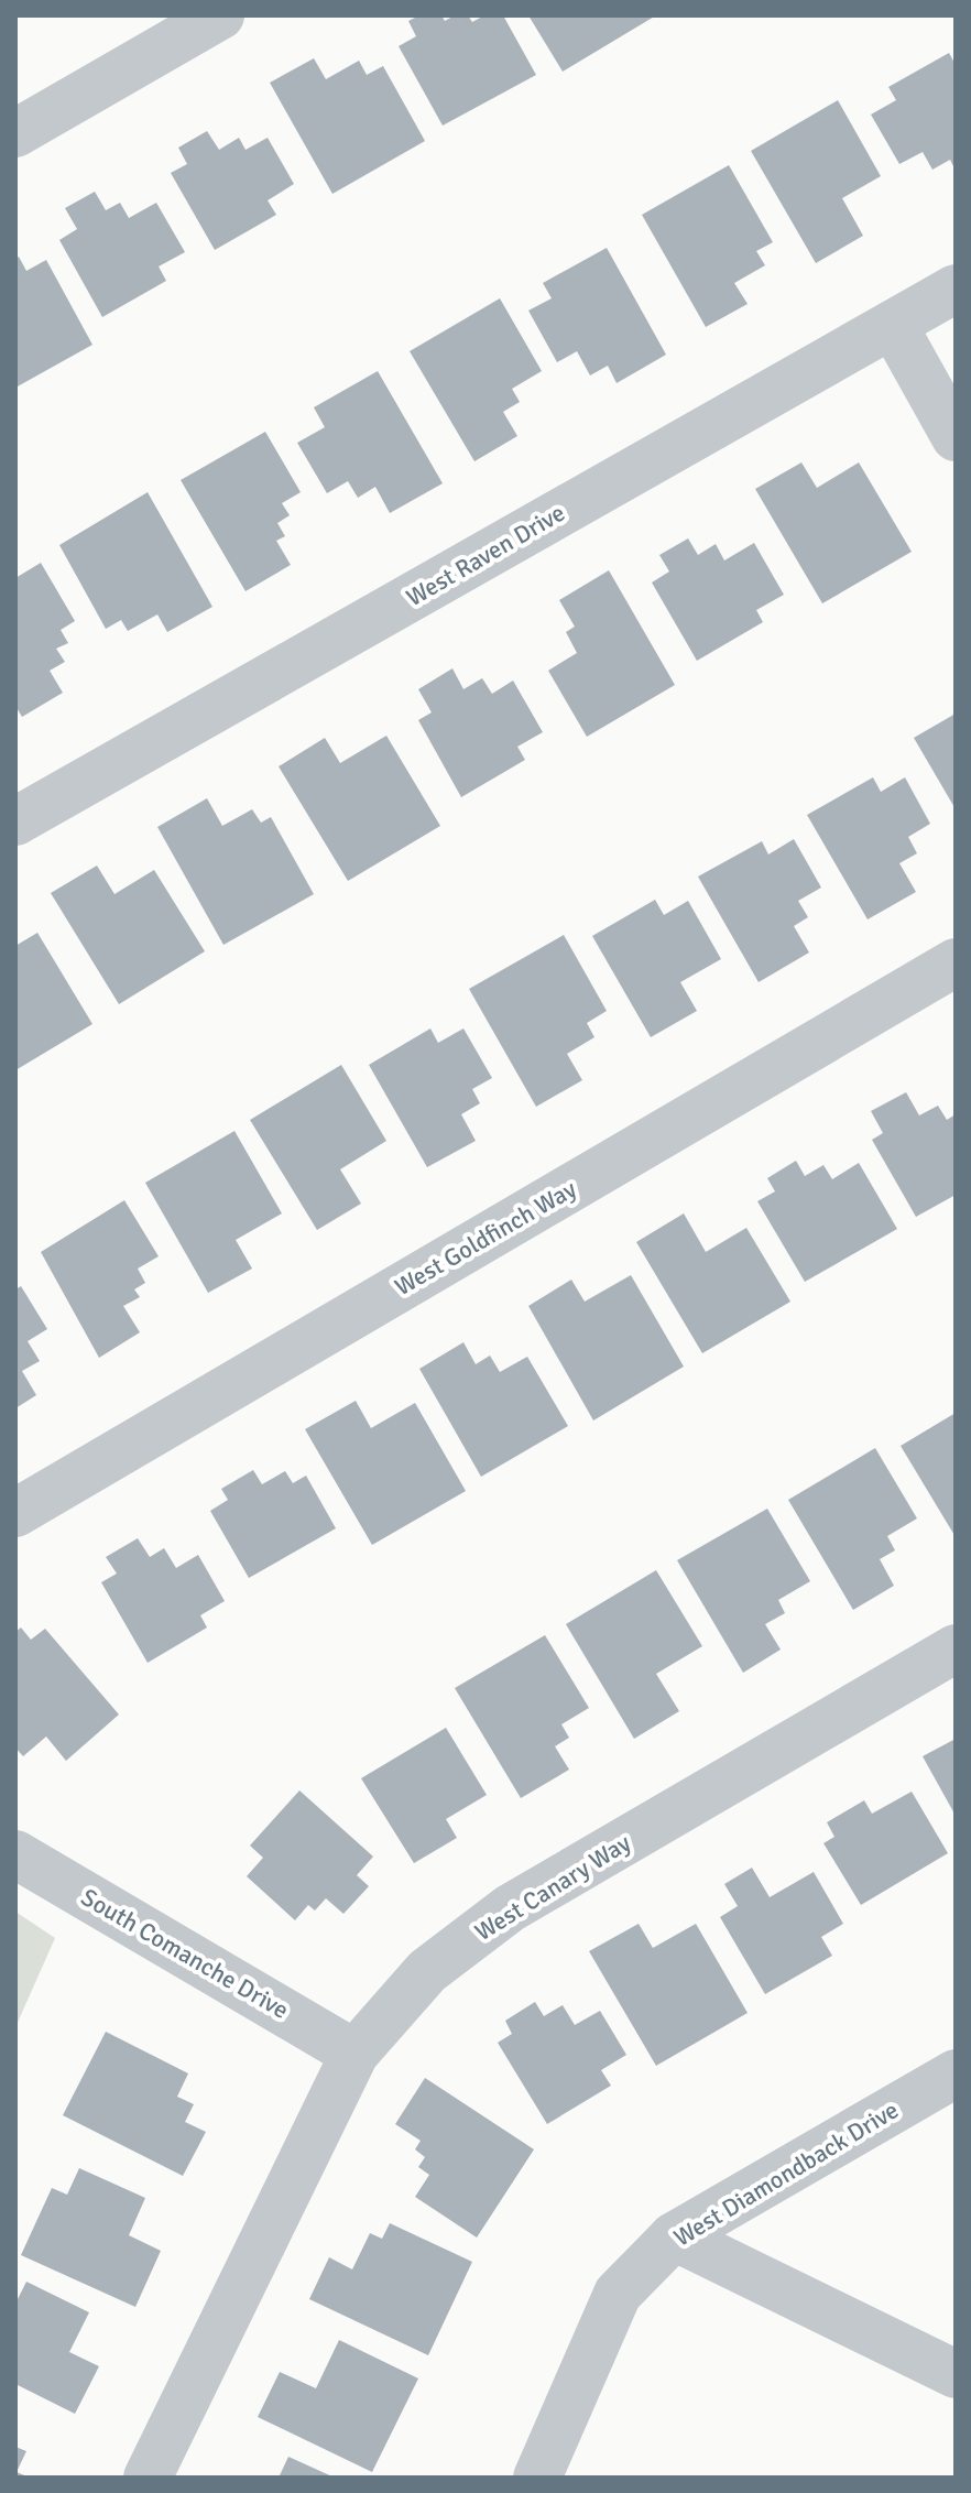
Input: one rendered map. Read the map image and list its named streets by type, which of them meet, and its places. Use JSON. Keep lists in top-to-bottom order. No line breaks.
{"streets":{"street":["West Raven Drive","West Goldfinch Way","West Canary Way","South Comanche Drive","West Diamondback Drive"]},"crossings":[["West Canary Way","South Comanche Drive"]]}
